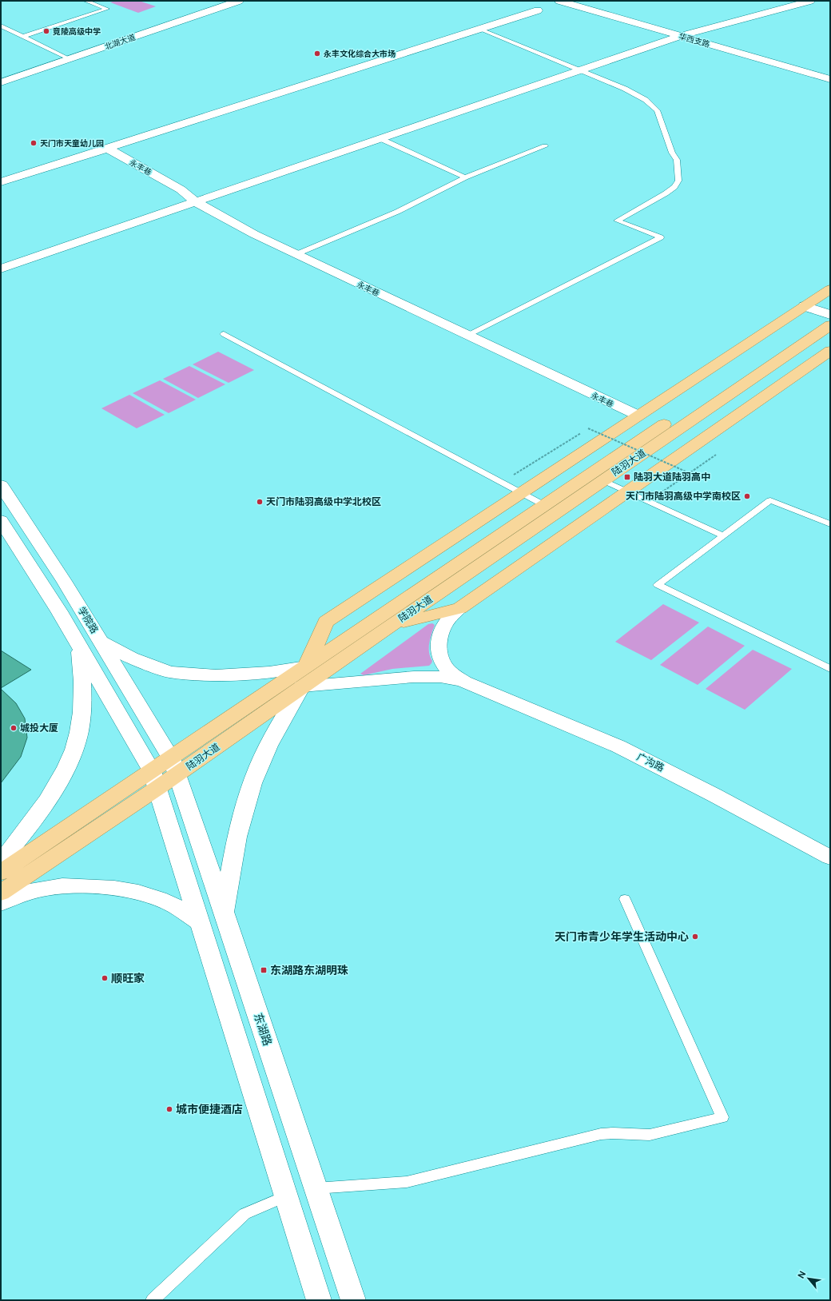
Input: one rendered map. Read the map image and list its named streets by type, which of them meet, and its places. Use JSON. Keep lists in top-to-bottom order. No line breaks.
{"streets":{"main road":["陆羽大道"],"street":["华西支路","北湖大道","永丰巷","学院路","广沟路","东湖路"]},"crossings":[["陆羽大道","学院路"],["陆羽大道","东湖路"],["学院路","东湖路"]],"places":{"other":["竟陵高级中学","永丰文化综合大市场","天门市天童幼儿园","天门市陆羽高级中学南校区","天门市陆羽高级中学北校区","城投大厦","天门市青少年学生活动中心","顺旺家","城市便捷酒店"],"transit":["陆羽大道陆羽高中","东湖路东湖明珠"]},"north":"top left"}
